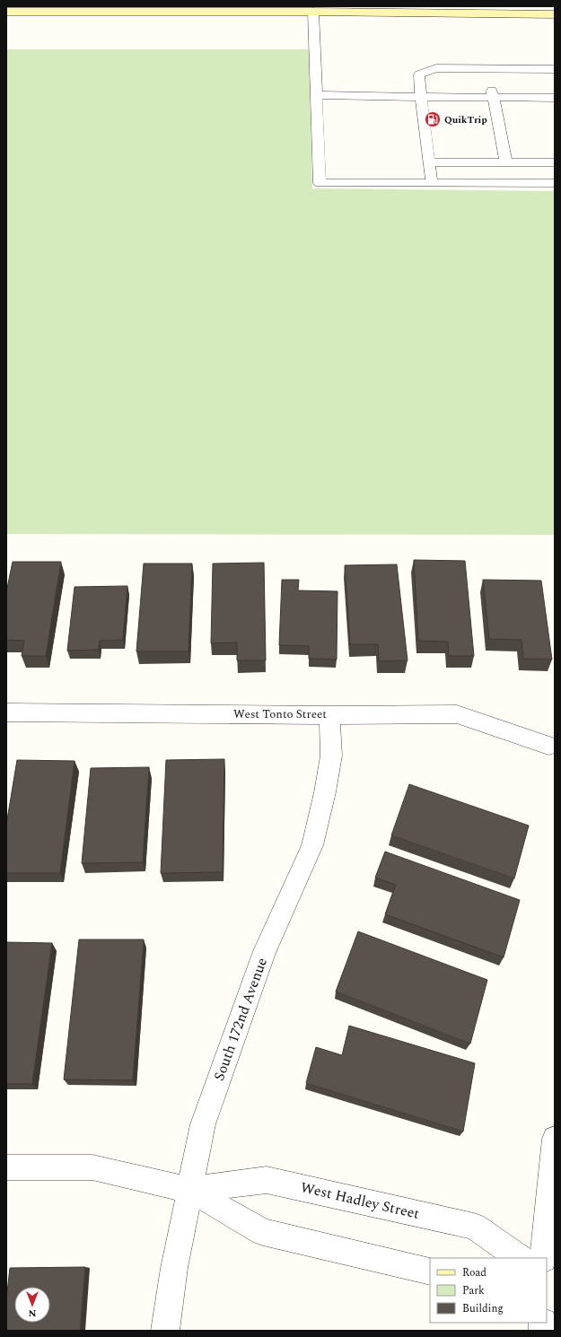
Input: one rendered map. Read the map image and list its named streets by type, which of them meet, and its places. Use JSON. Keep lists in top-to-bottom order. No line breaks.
{"streets":{"street":["West Tonto Street","South 172nd Avenue","West Hadley Street"]},"crossings":[["West Tonto Street","South 172nd Avenue"],["South 172nd Avenue","West Hadley Street"]],"places":{"fuel station":["QuikTrip"]},"legend":["Road","Park","Building"],"north":"bottom"}
